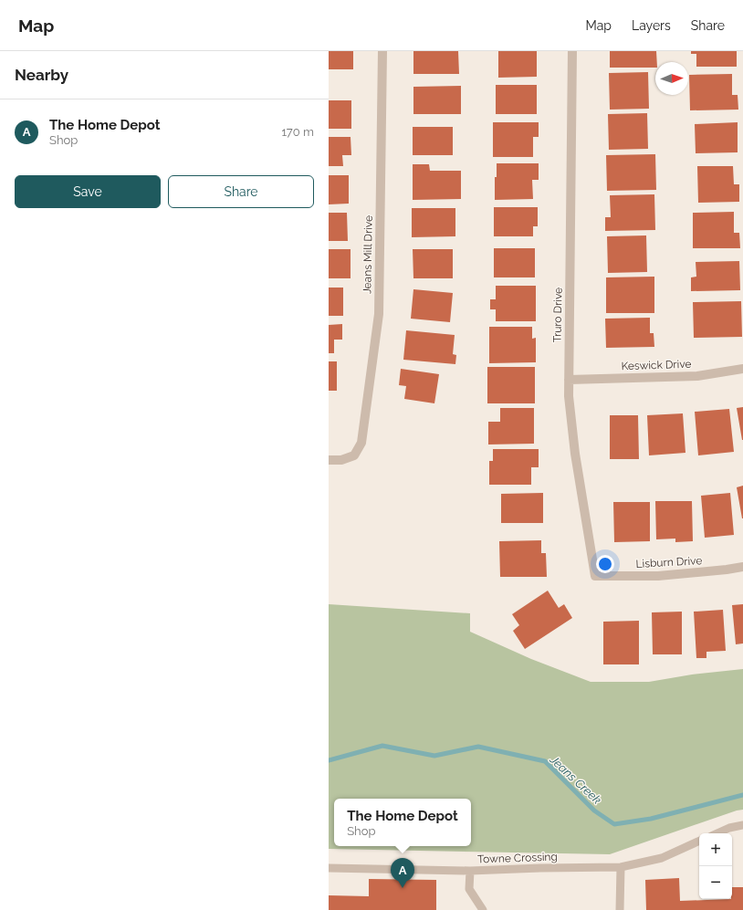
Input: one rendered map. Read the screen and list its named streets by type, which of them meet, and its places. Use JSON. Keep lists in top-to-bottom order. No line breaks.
{"streets":{"street":["Jeans Mill Drive","Truro Drive","Keswick Drive","Lisburn Drive"],"lane":["Towne Crossing"]},"crossings":[["Truro Drive","Keswick Drive"],["Truro Drive","Lisburn Drive"]],"water":["Jeans Creek"],"north":"right","page":{"header":"Map","nav":["Map","Layers","Share"],"heading":"Nearby","list":[{"mark":"A","name":"The Home Depot","note":"Shop","value":"170 m"}],"buttons":["Save","Share"],"popup":["The Home Depot","Shop"],"map_buttons":["+","−"],"pins":"A"}}
